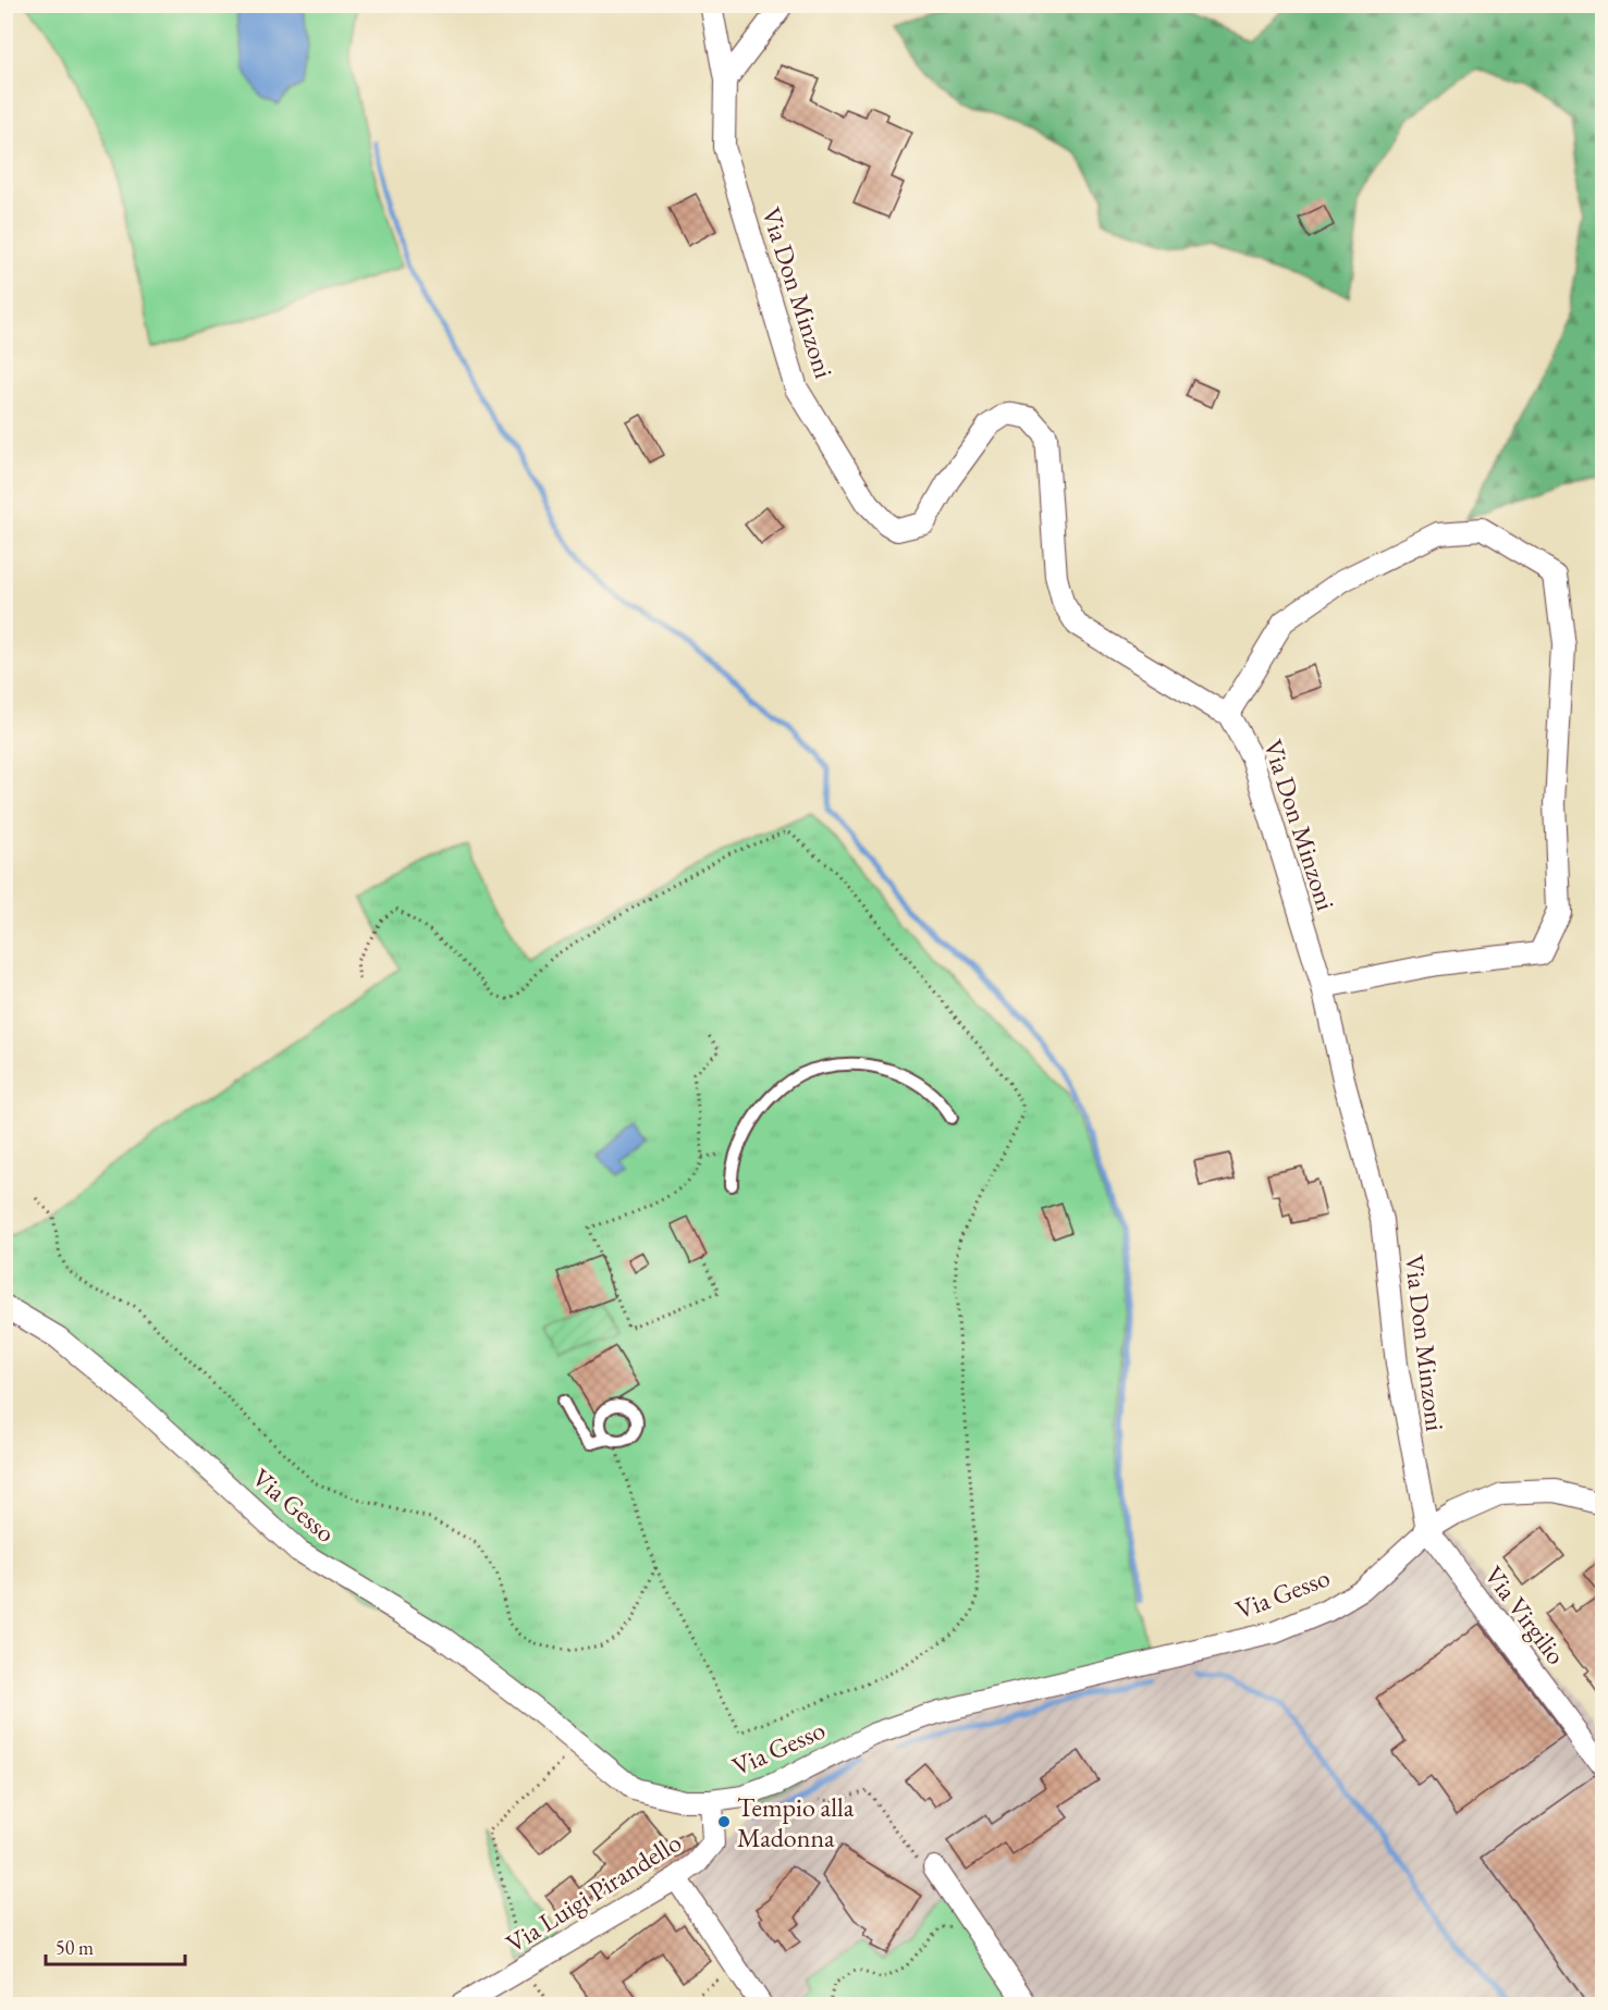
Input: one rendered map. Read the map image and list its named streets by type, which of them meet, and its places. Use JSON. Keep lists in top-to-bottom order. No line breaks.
{"streets":{"street":["Via Don Minzoni","Via Gesso","Via Virgilio","Via Luigi Pirandello"]},"crossings":[["Via Don Minzoni","Via Gesso"],["Via Don Minzoni","Via Virgilio"],["Via Gesso","Via Virgilio"],["Via Gesso","Via Luigi Pirandello"]],"places":["Tempio alla Madonna"],"scale_bar":"50 m"}
